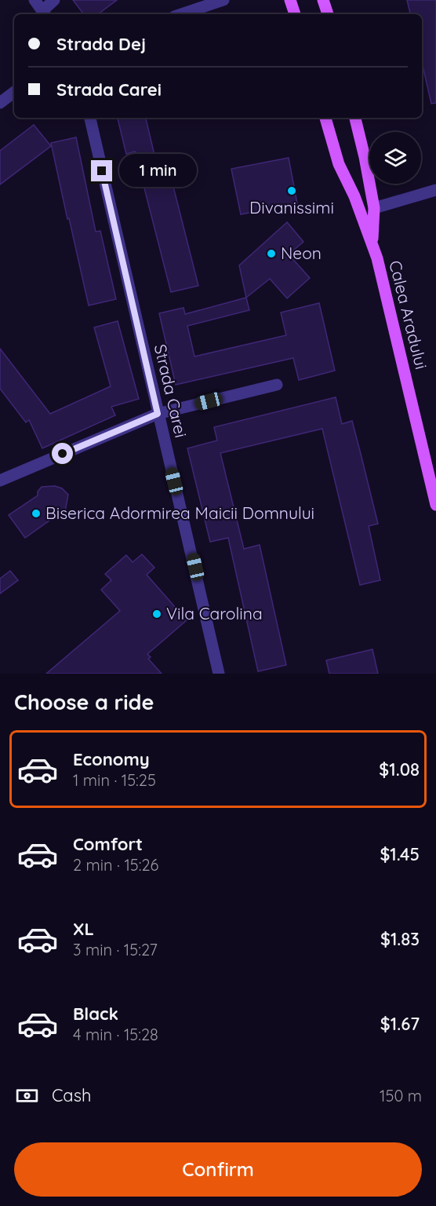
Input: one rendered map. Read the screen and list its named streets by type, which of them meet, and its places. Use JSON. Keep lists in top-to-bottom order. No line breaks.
{"streets":{"main road":["Calea Aradului"],"street":["Strada Carei"]},"places":["Divanissimi","Neon","Biserica Adormirea Maicii Domnului","Vila Carolina"],"page":{"banner":["Strada Dej","Strada Carei"],"bubble":"1 min","heading":"Choose a ride","list":[{"name":"Economy","note":"1 min · 15:25","value":"$1.08"},{"name":"Comfort","note":"2 min · 15:26","value":"$1.45"},{"name":"XL","note":"3 min · 15:27","value":"$1.83"},{"name":"Black","note":"4 min · 15:28","value":"$1.67"}],"pay":["Cash","150 m"],"buttons":"Confirm"}}
